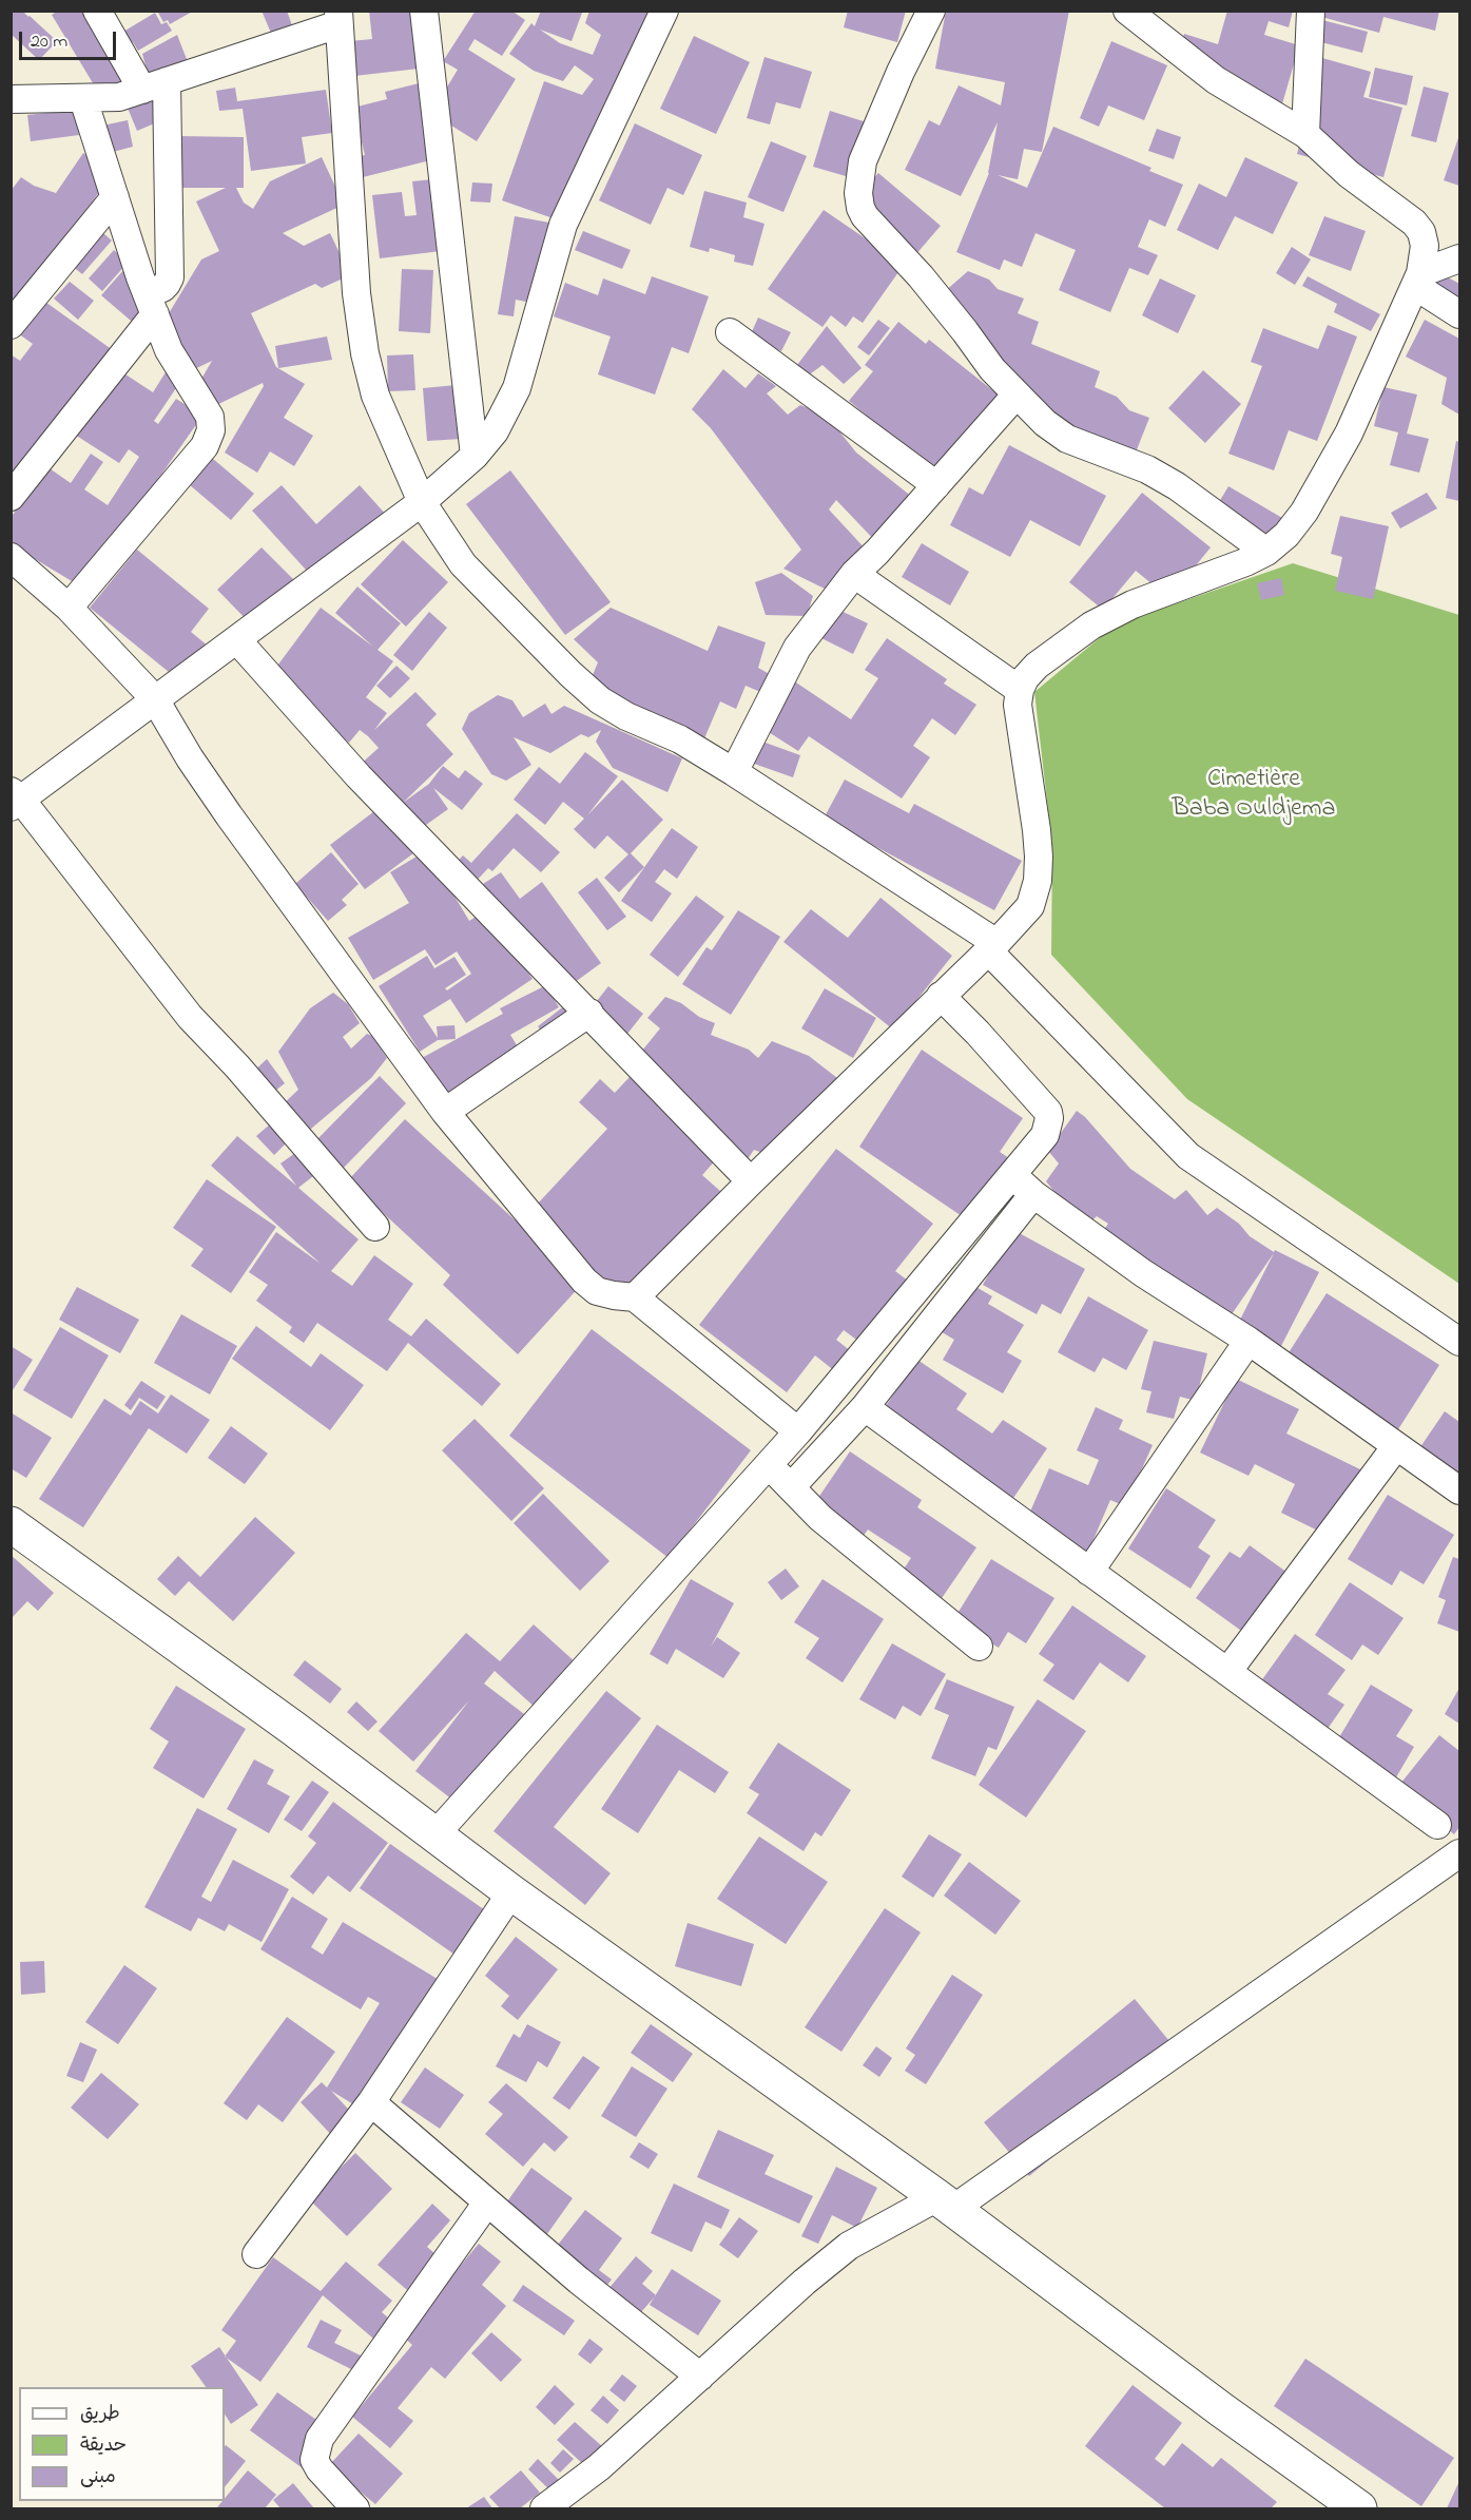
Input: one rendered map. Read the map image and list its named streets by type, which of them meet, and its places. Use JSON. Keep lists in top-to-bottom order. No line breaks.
{"parks":["Cimetière Baba Ouldjema"],"legend":["طريق","حديقة","مبنى"],"scale_bar":"20 m"}
